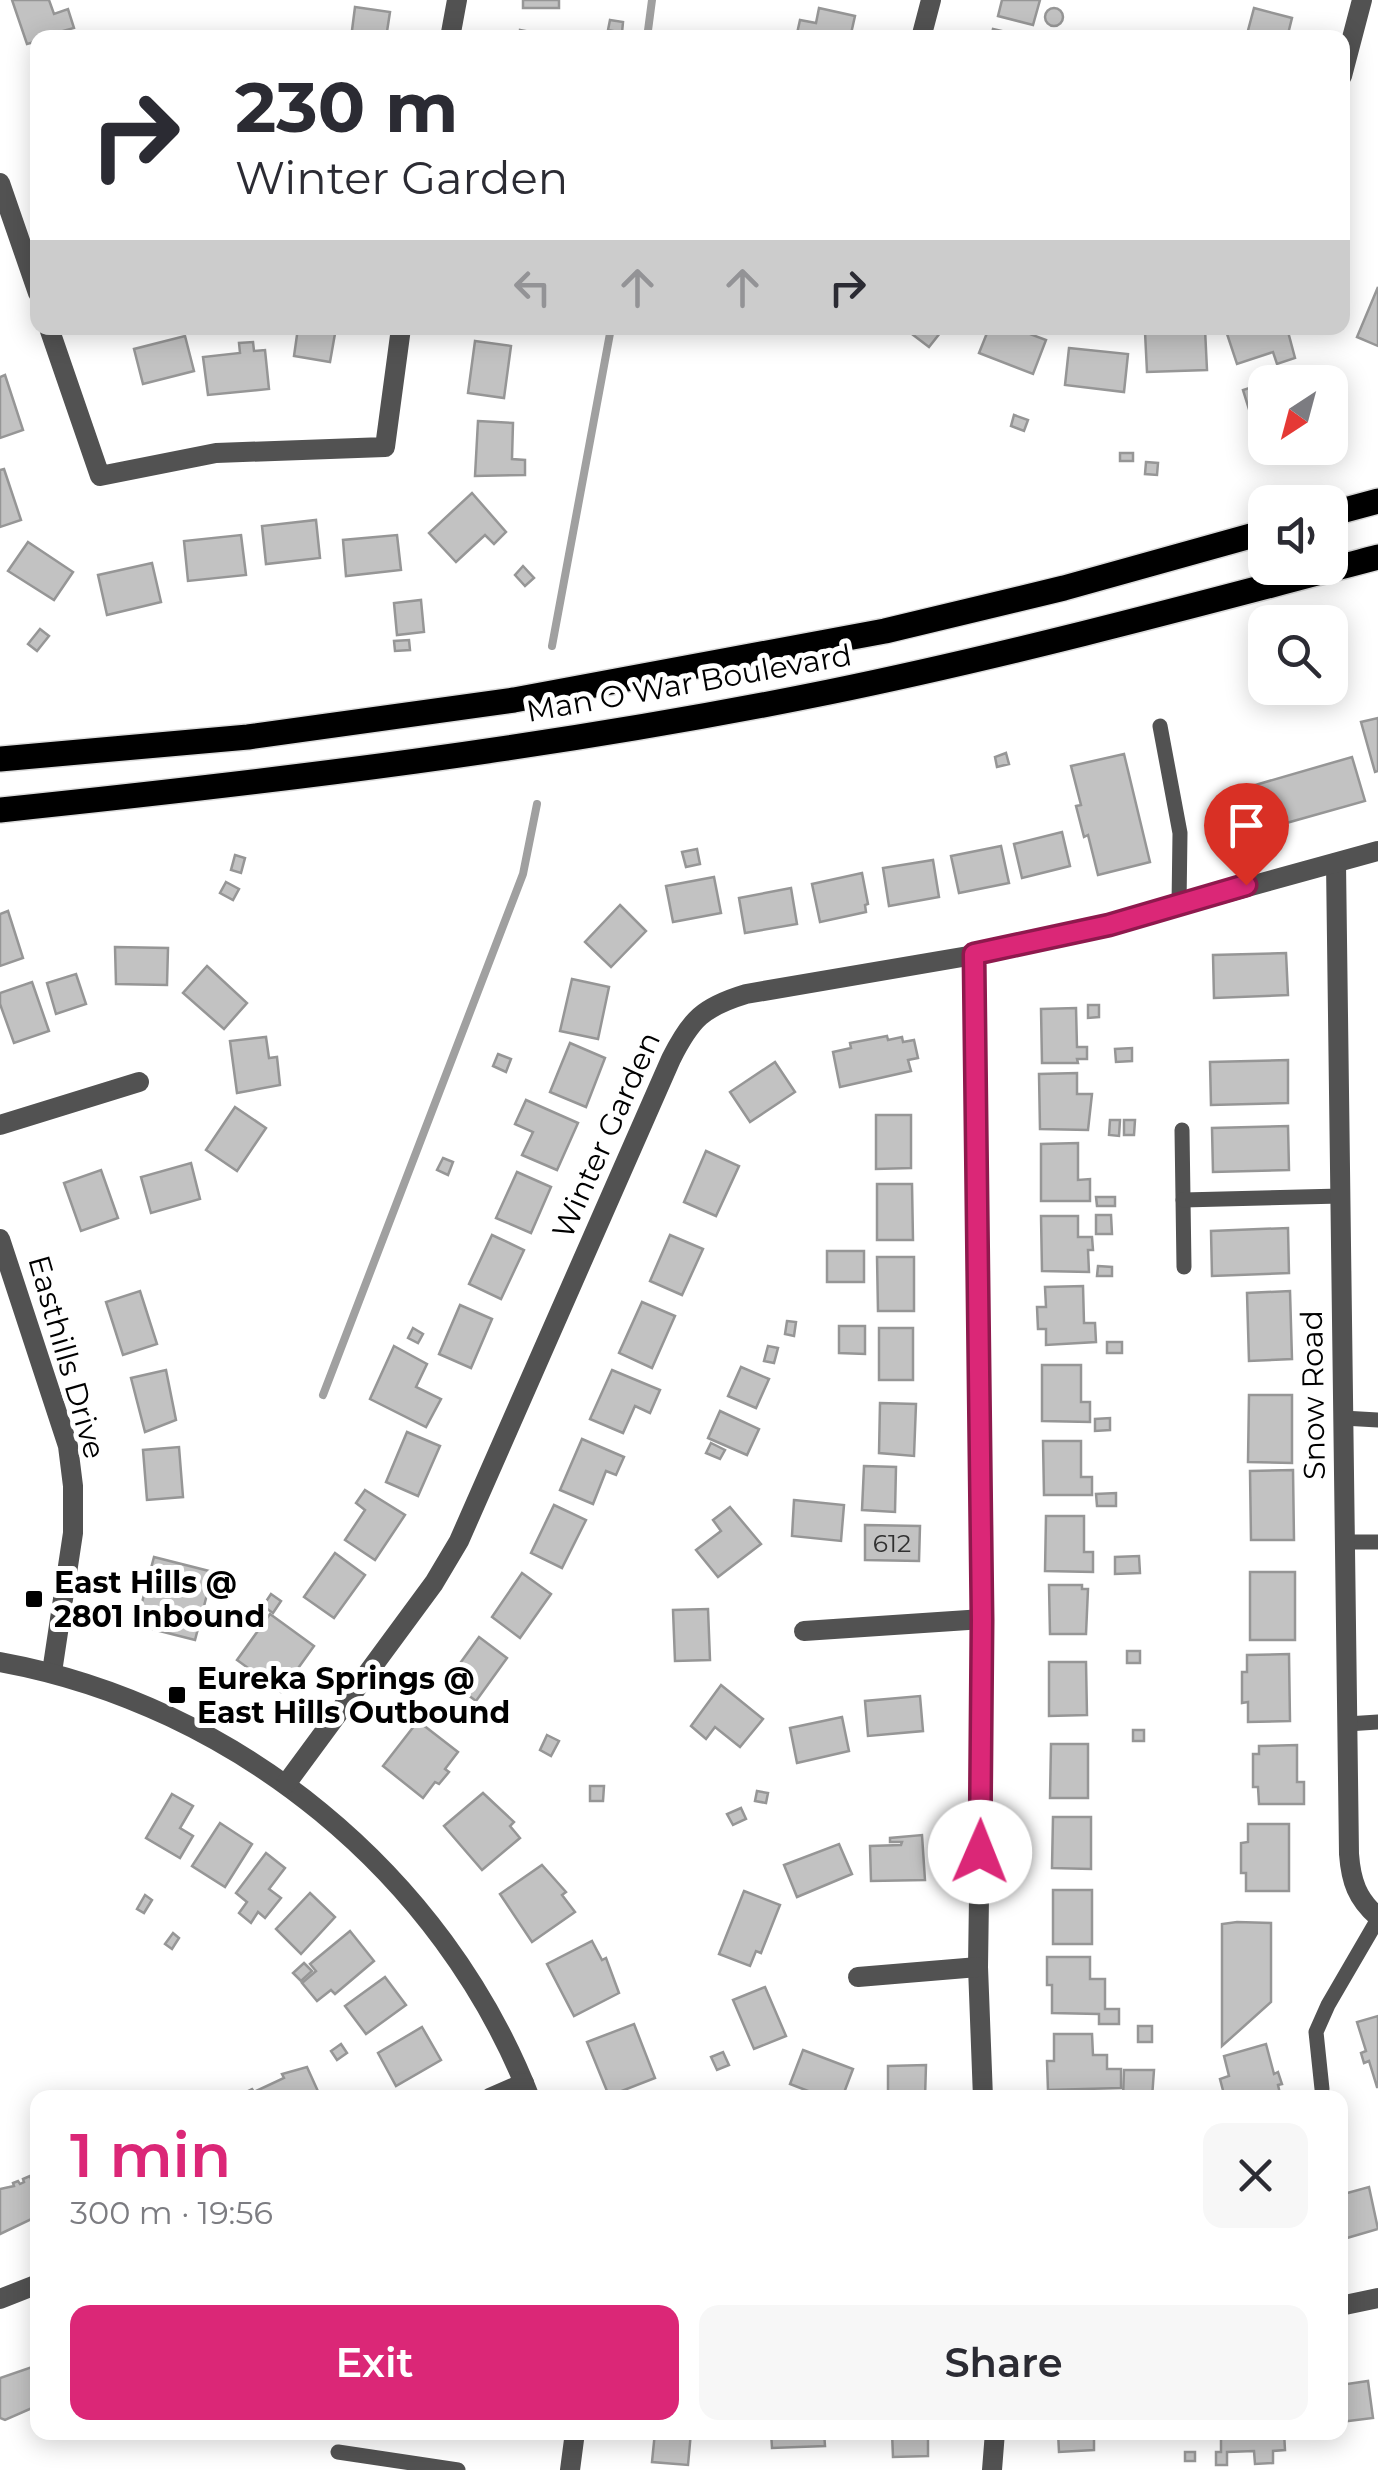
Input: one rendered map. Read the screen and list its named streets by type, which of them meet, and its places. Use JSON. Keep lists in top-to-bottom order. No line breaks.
{"streets":{"main road":["Man O War Boulevard"],"street":["Winter Garden","Easthills Drive","Snow Road"]},"crossings":[["Winter Garden","Snow Road"]],"places":{"transit":["East Hills @ 2801 Inbound","Eureka Springs @ East Hills Outbound"]},"house_numbers":["612"],"north":"bottom left","page":{"turn":["230 m","Winter Garden"],"heading":["1 min","300 m · 19:56"],"buttons":["Exit","Share"]}}
